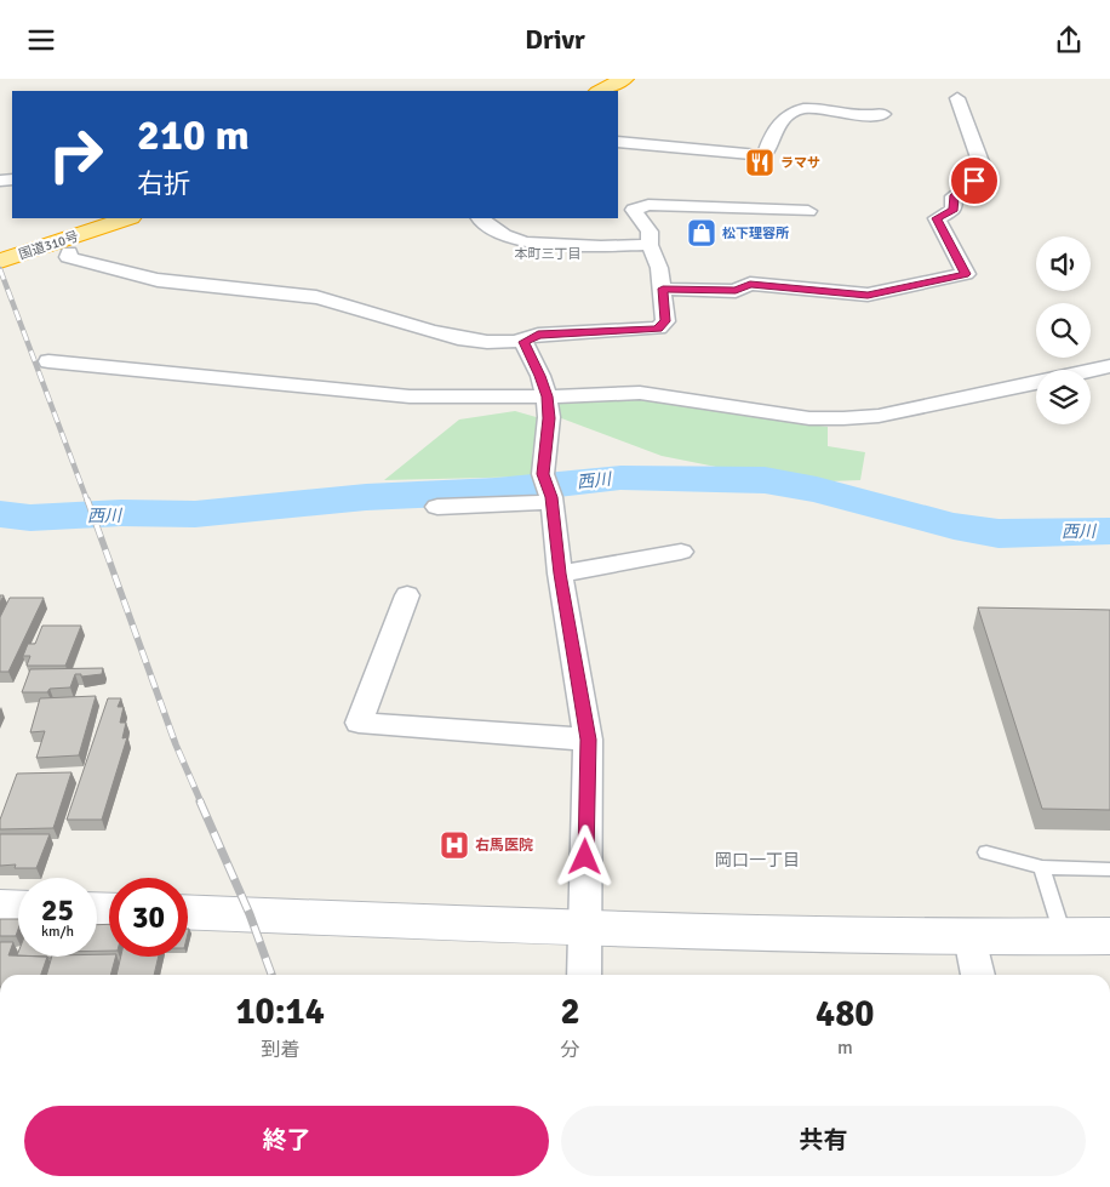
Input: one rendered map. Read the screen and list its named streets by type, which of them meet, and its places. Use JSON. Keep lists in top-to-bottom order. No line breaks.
{"streets":{"highway":["国道310号"]},"districts":["本町三丁目","岡口一丁目"],"water":["西川"],"places":{"restaurant":["ラマサ"],"shop":["松下理容所"],"hospital":["右馬医院"]},"page":{"header":"Drivr","turn":["210 m","右折"],"speed":"25 km/h","limit":"30","eta":["10:14","到着","2","分","480","m"],"buttons":["終了","共有"]}}
